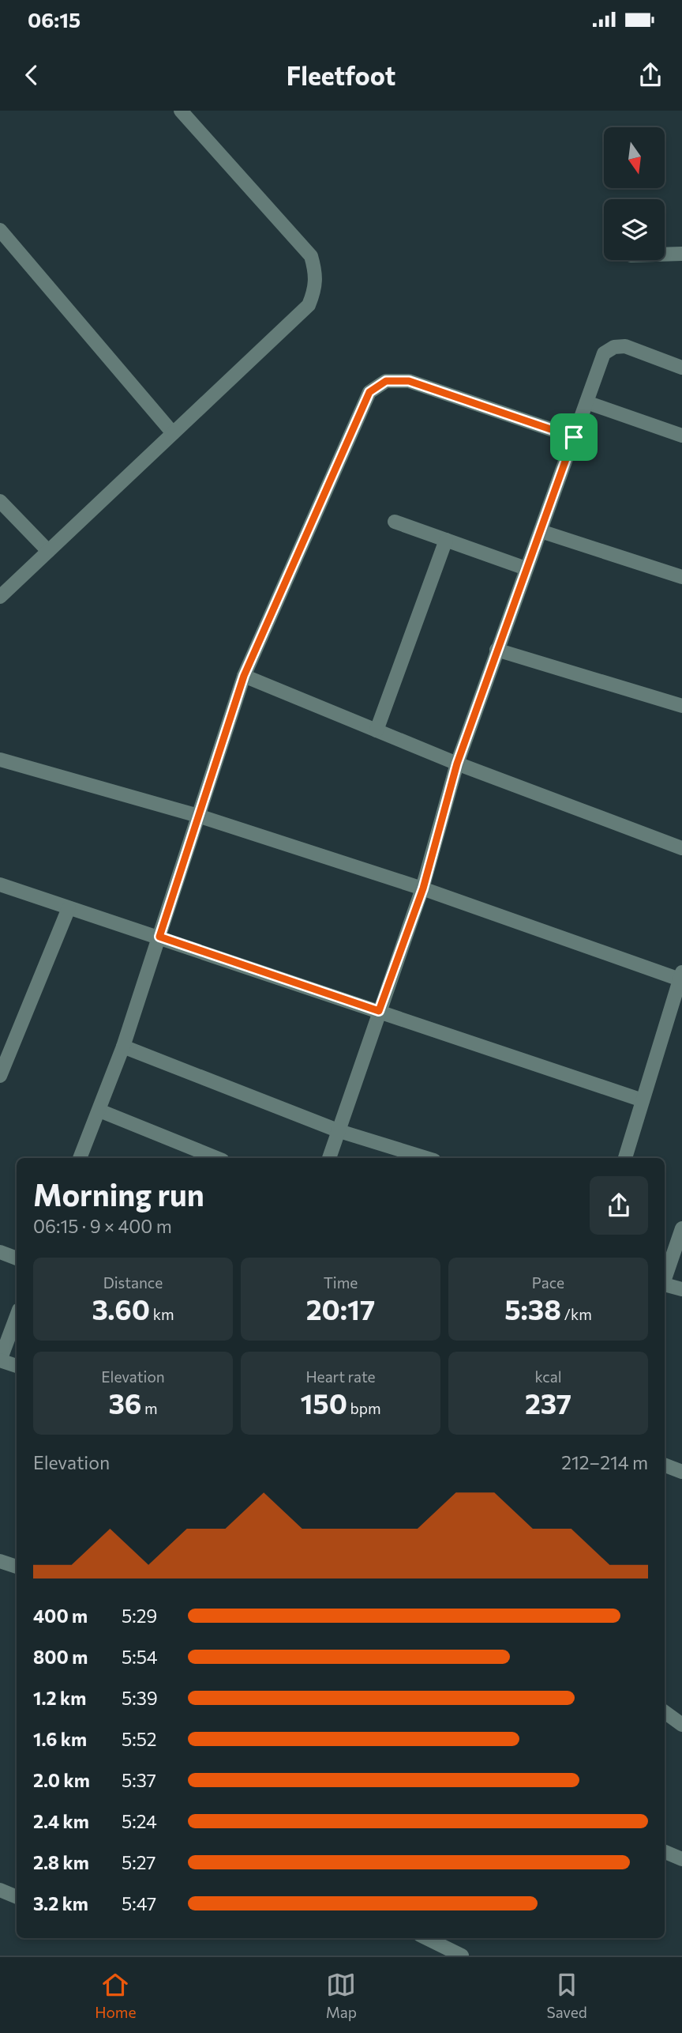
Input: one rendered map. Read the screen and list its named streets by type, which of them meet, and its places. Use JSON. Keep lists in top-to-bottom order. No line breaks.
{"north":"bottom","page":{"status":"06:15","header":"Fleetfoot","heading":["Morning run","06:15 · 9 × 400 m"],"stats":[["Distance","3.60 km"],["Time","20:17"],["Pace","5:38 /km"],["Elevation","36 m"],["Heart rate","150 bpm"],["kcal","237"]],"chart":["Elevation","212–214 m"],"list":[{"name":"400 m","note":"5:29"},{"name":"800 m","note":"5:54"},{"name":"1.2 km","note":"5:39"},{"name":"1.6 km","note":"5:52"},{"name":"2.0 km","note":"5:37"},{"name":"2.4 km","note":"5:24"},{"name":"2.8 km","note":"5:27"},{"name":"3.2 km","note":"5:47"}],"tabs":["Home","Map","Saved"]}}
